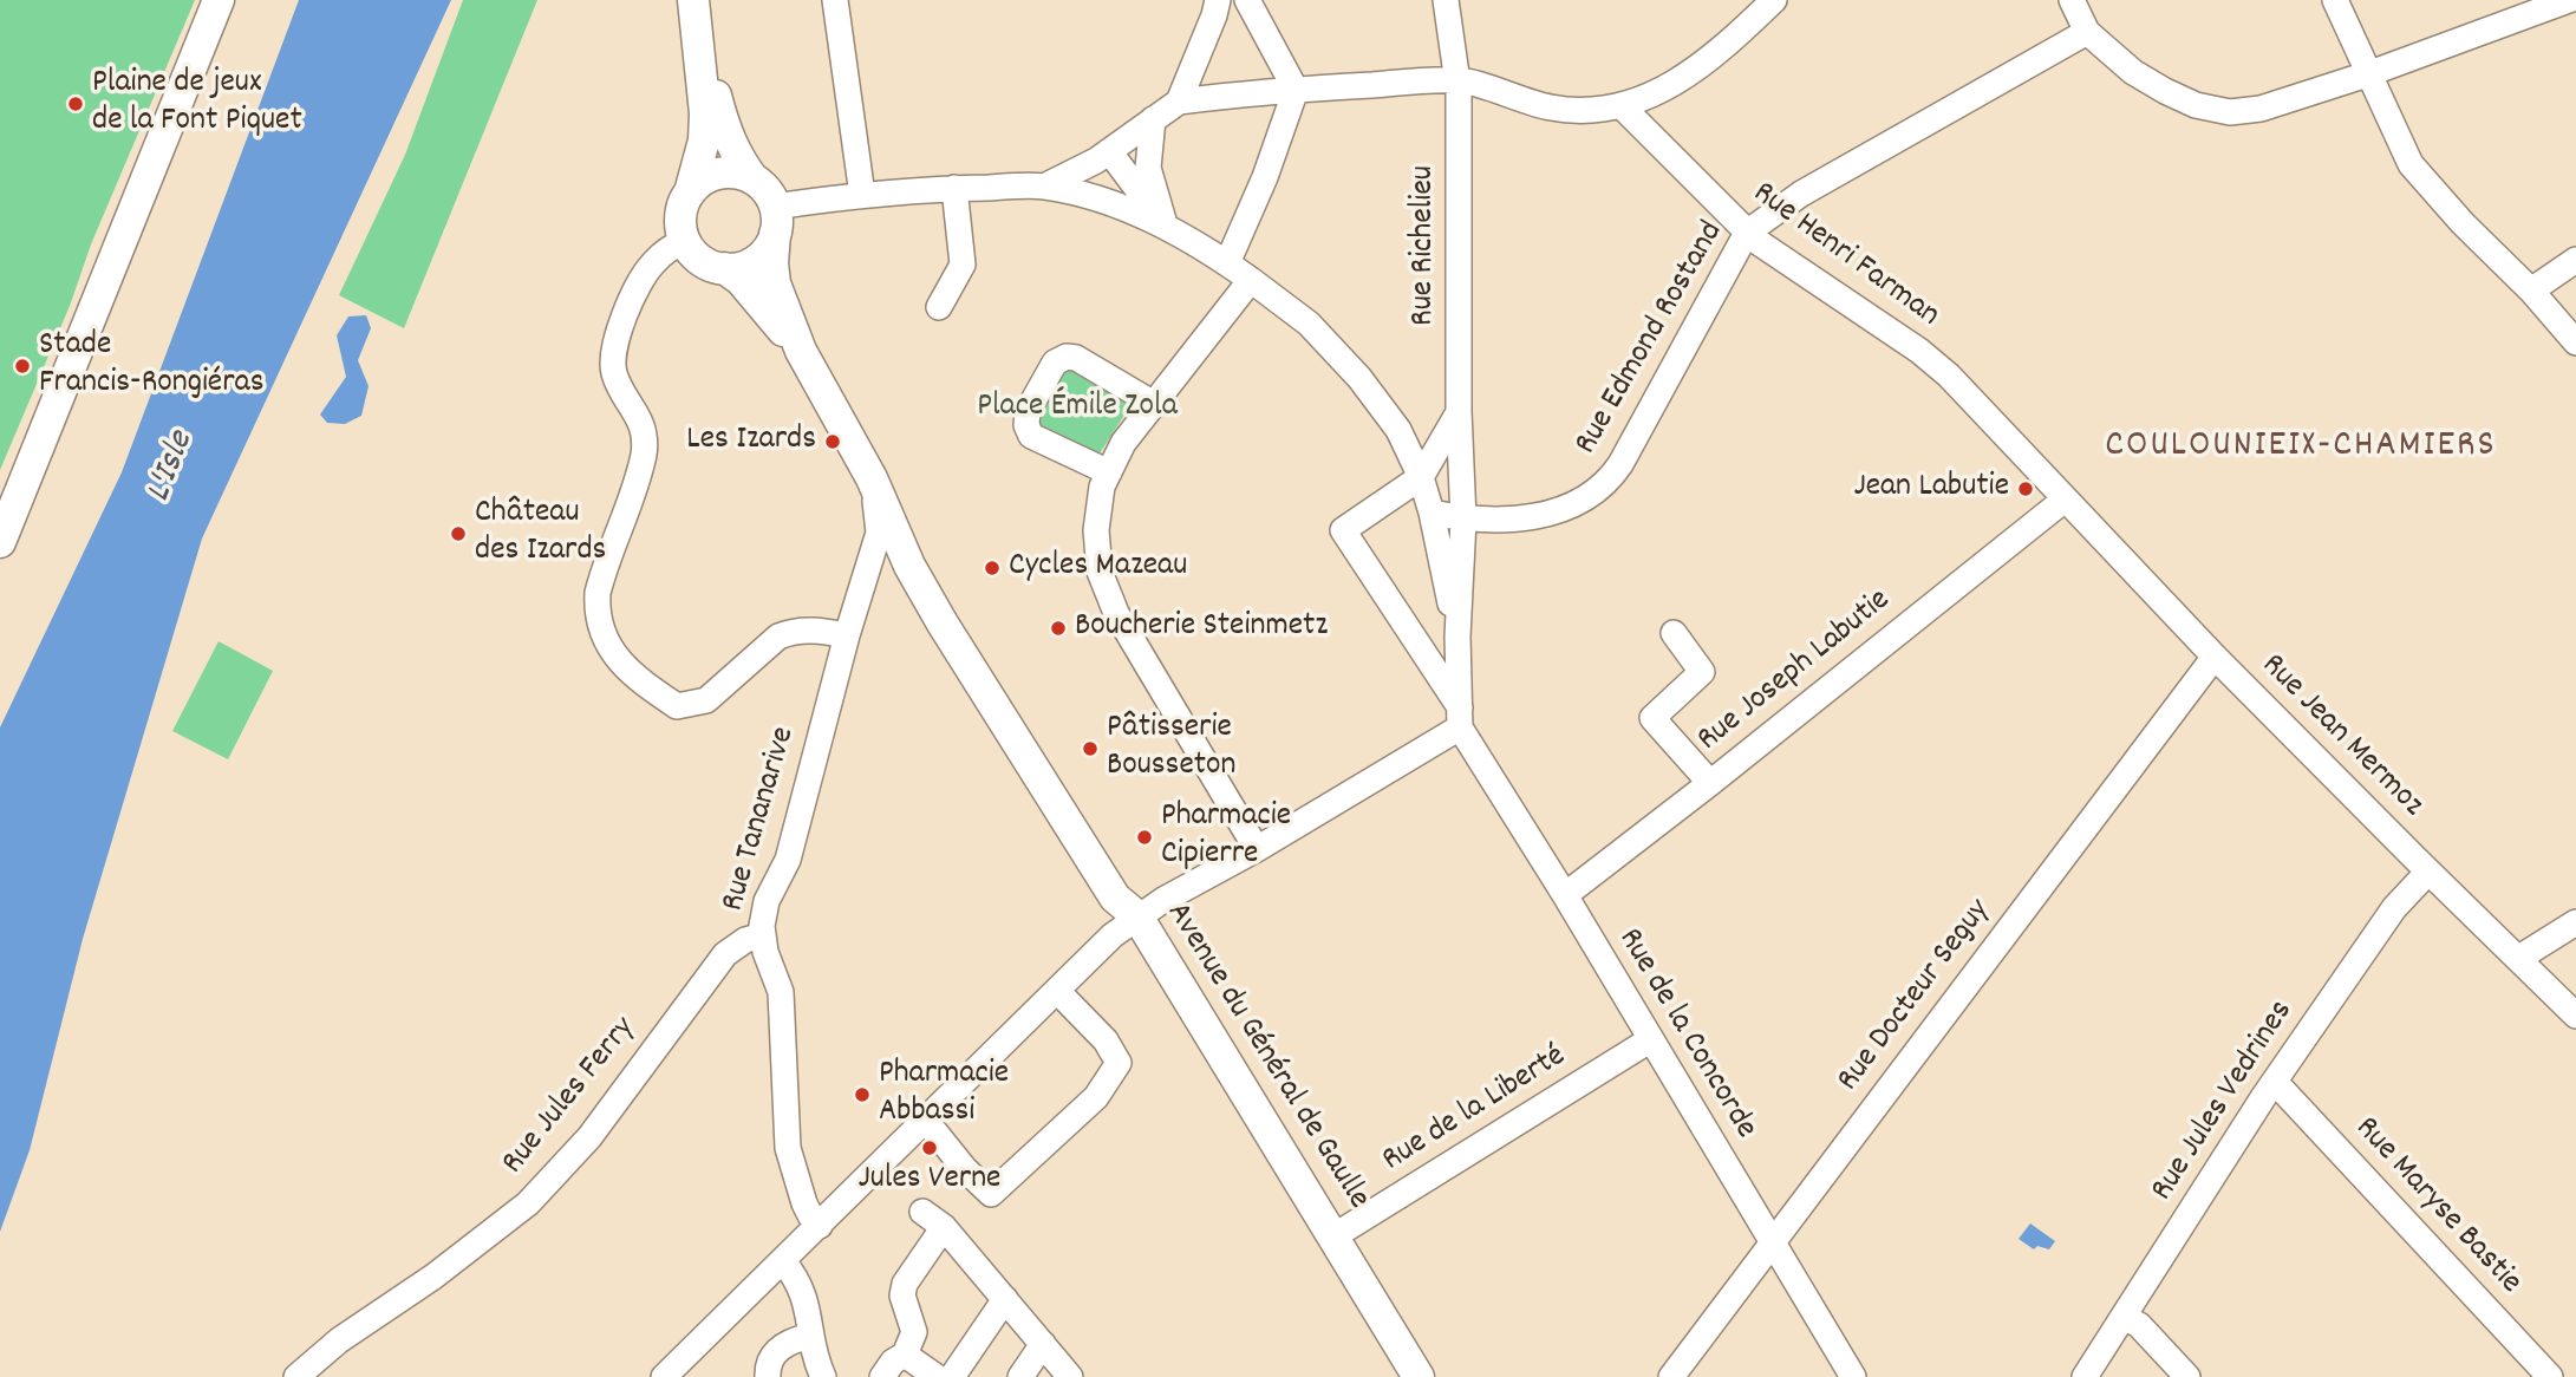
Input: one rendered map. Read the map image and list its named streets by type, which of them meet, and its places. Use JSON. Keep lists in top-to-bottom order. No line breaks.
{"streets":{"main road":["Avenue du Général de Gaulle"],"street":["Rue Richelieu","Rue Henri Farman","Rue Edmond Rostand","Rue Joseph Labutie","Rue Jean Mermoz","Rue Tananarive","Rue Docteur Seguy","Rue de la Concorde","Rue Jules Ferry","Rue Jules Vedrines","Rue de la Liberté","Rue Maryse Bastie"]},"crossings":[["Rue Richelieu","Rue Edmond Rostand"],["Rue Henri Farman","Rue Edmond Rostand"],["Rue Henri Farman","Rue Joseph Labutie"],["Rue Henri Farman","Rue Jean Mermoz"],["Rue Joseph Labutie","Rue Jean Mermoz"],["Rue Joseph Labutie","Rue de la Concorde"],["Rue Jean Mermoz","Rue Docteur Seguy"],["Rue Jean Mermoz","Rue Jules Vedrines"],["Rue Tananarive","Avenue du Général de Gaulle"],["Rue Tananarive","Rue Jules Ferry"],["Rue Docteur Seguy","Rue de la Concorde"],["Rue de la Concorde","Rue de la Liberté"],["Avenue du Général de Gaulle","Rue de la Liberté"],["Rue Jules Vedrines","Rue Maryse Bastie"]],"districts":["COULOUNIEIX-CHAMIERS"],"water":["L'Isle"],"parks":["Place Émile Zola"],"places":["Plaine de jeux de la Font Piquet","Stade Francis-Rongiéras","Les Izards","Jean Labutie","Château des Izards","Cycles Mazeau","Boucherie Steinmetz","Pâtisserie Bousseton","Pharmacie Cipierre","Pharmacie Abbassi","Jules Verne"]}
